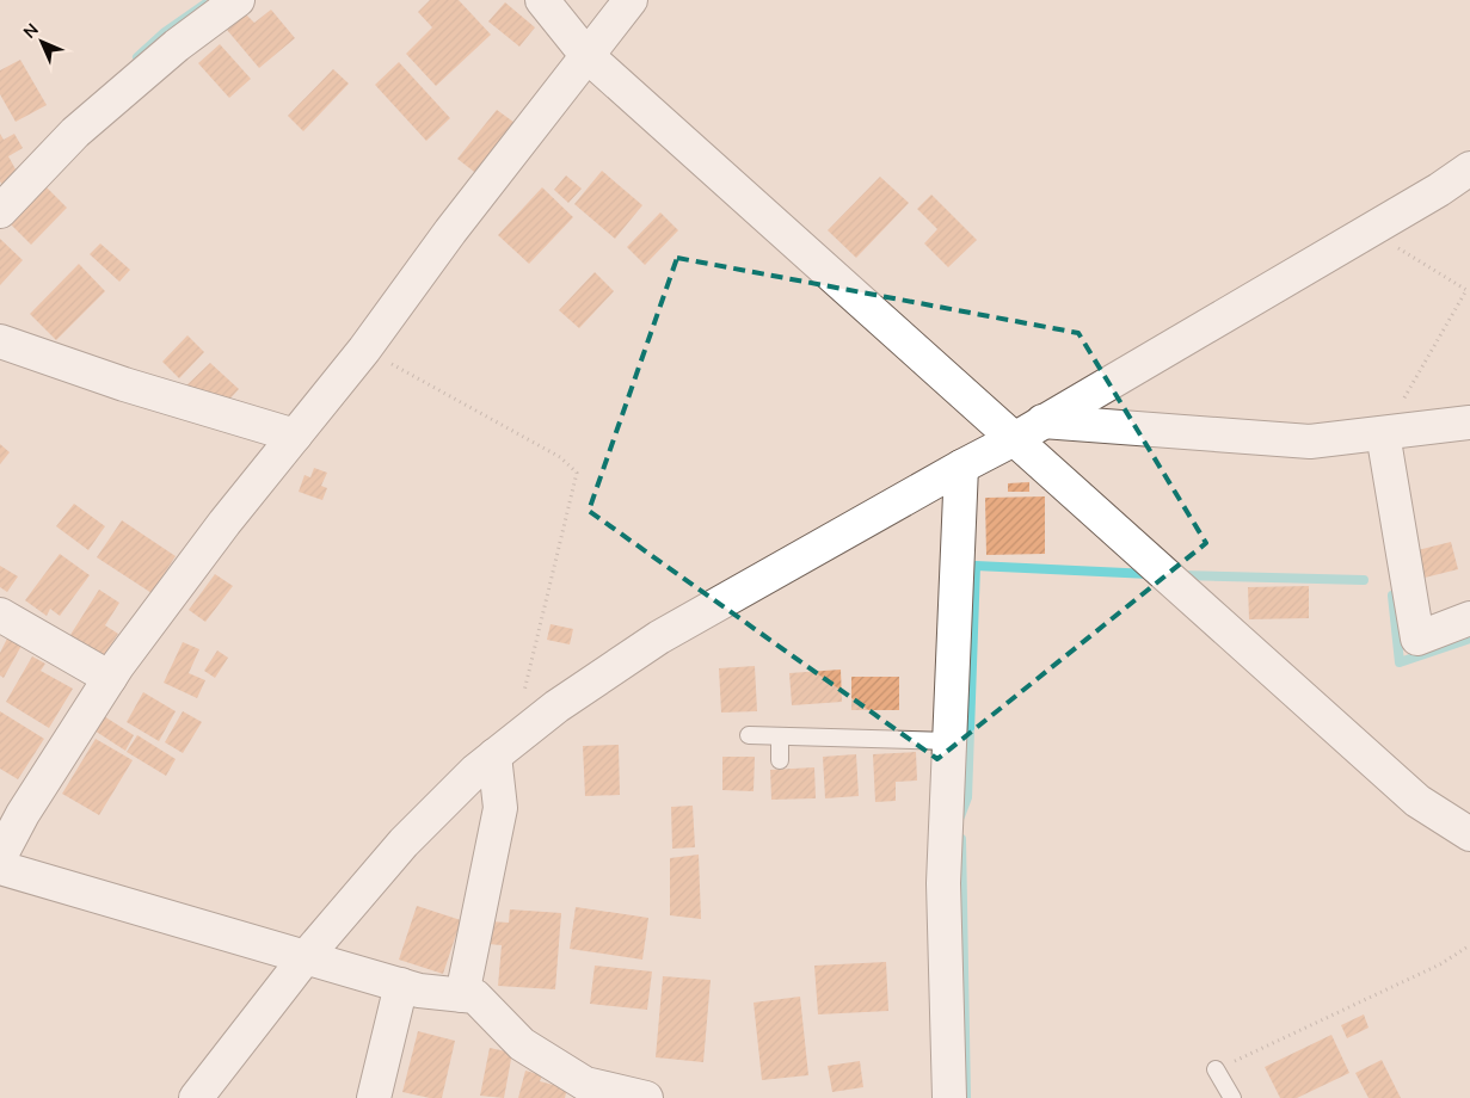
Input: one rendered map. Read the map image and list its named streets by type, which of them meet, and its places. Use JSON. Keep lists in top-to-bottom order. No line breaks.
{"north":"top left"}
